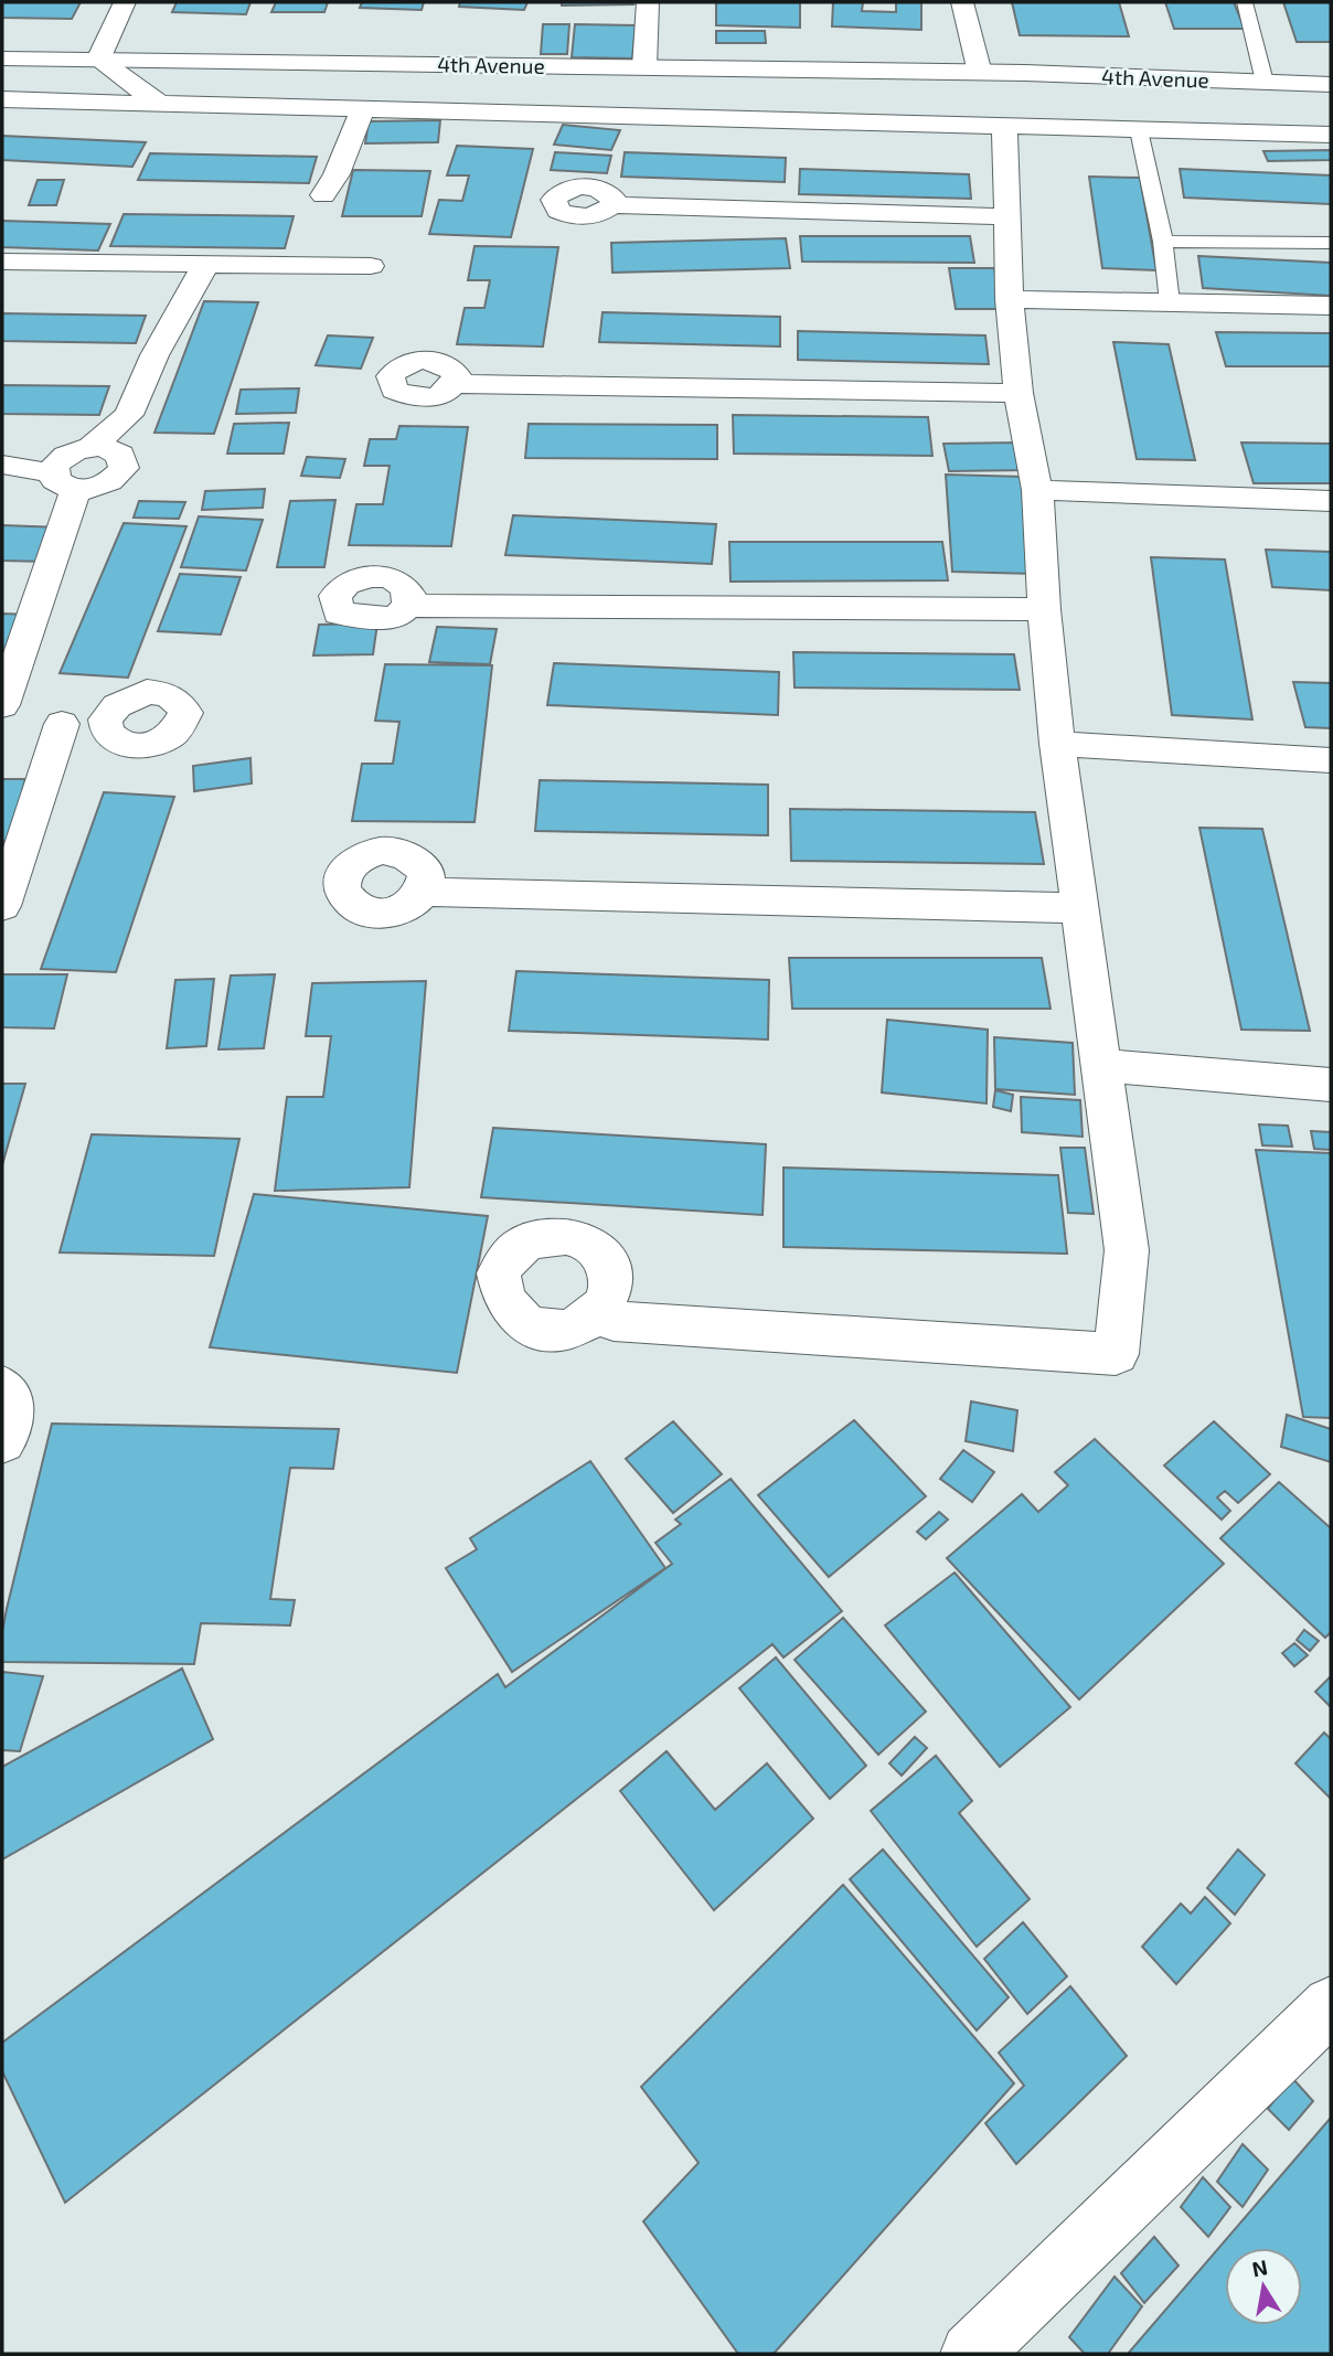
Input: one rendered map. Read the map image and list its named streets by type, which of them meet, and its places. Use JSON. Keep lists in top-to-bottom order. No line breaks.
{"streets":{"street":["4th Avenue"]},"north":"top"}
